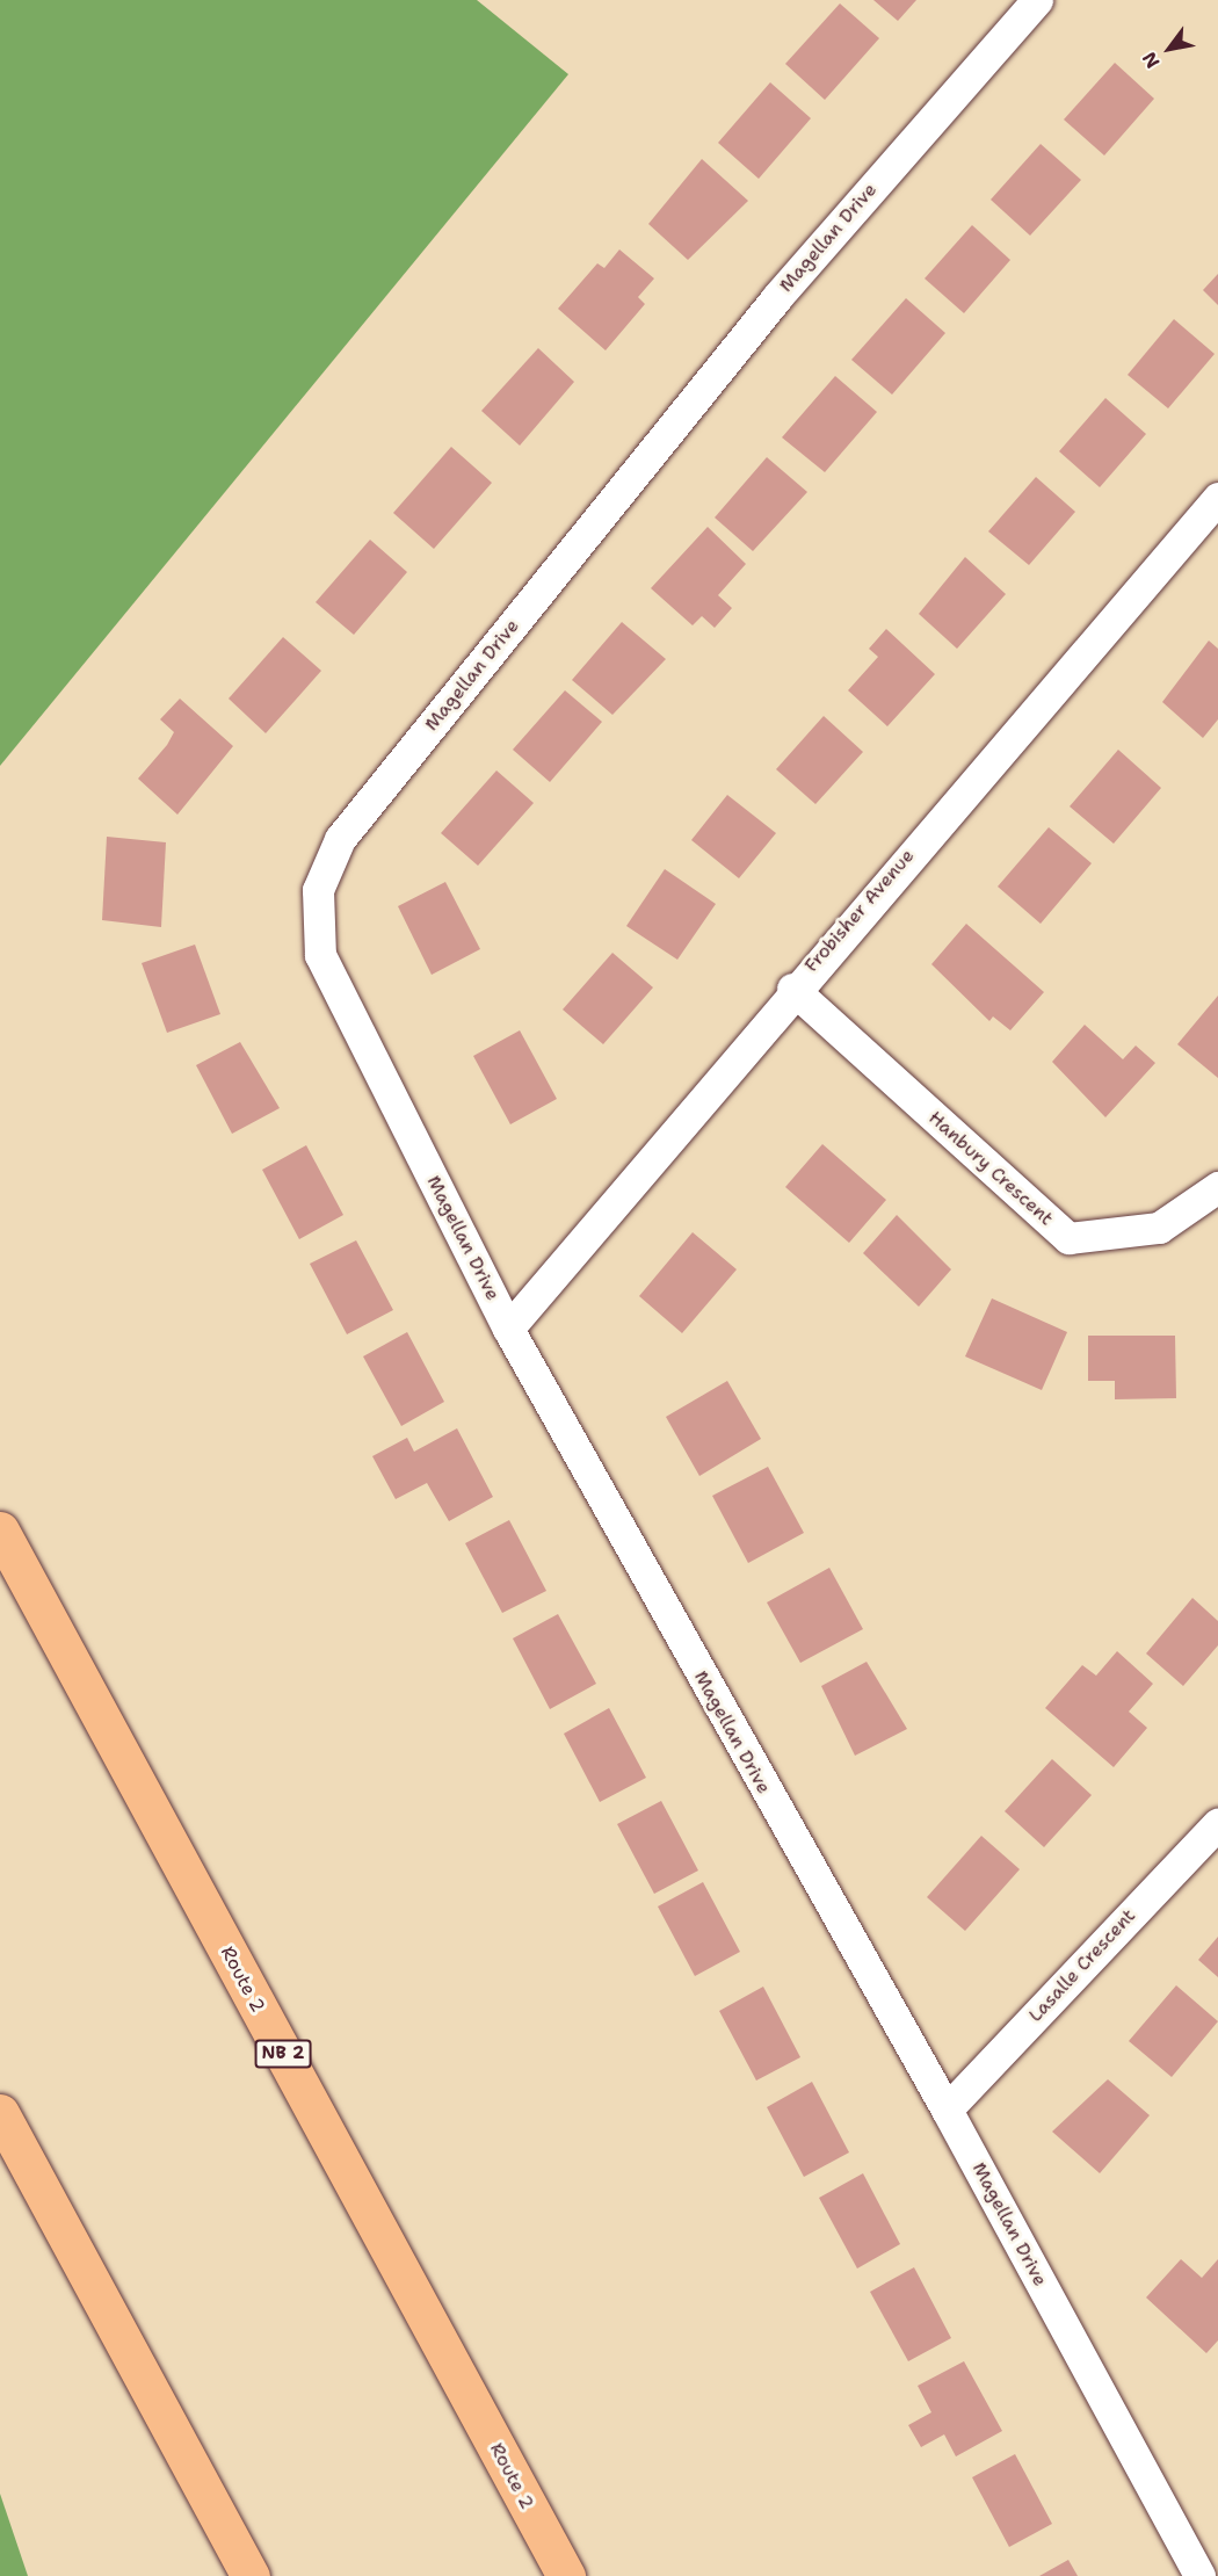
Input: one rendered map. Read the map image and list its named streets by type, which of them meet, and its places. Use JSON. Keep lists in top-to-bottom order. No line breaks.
{"streets":{"highway":["Route 2","NB 2"],"street":["Magellan Drive","Frobisher Avenue","Hanbury Crescent","Lasalle Crescent"]},"crossings":[["Magellan Drive","Frobisher Avenue"],["Magellan Drive","Lasalle Crescent"],["Frobisher Avenue","Hanbury Crescent"]],"north":"bottom left"}
